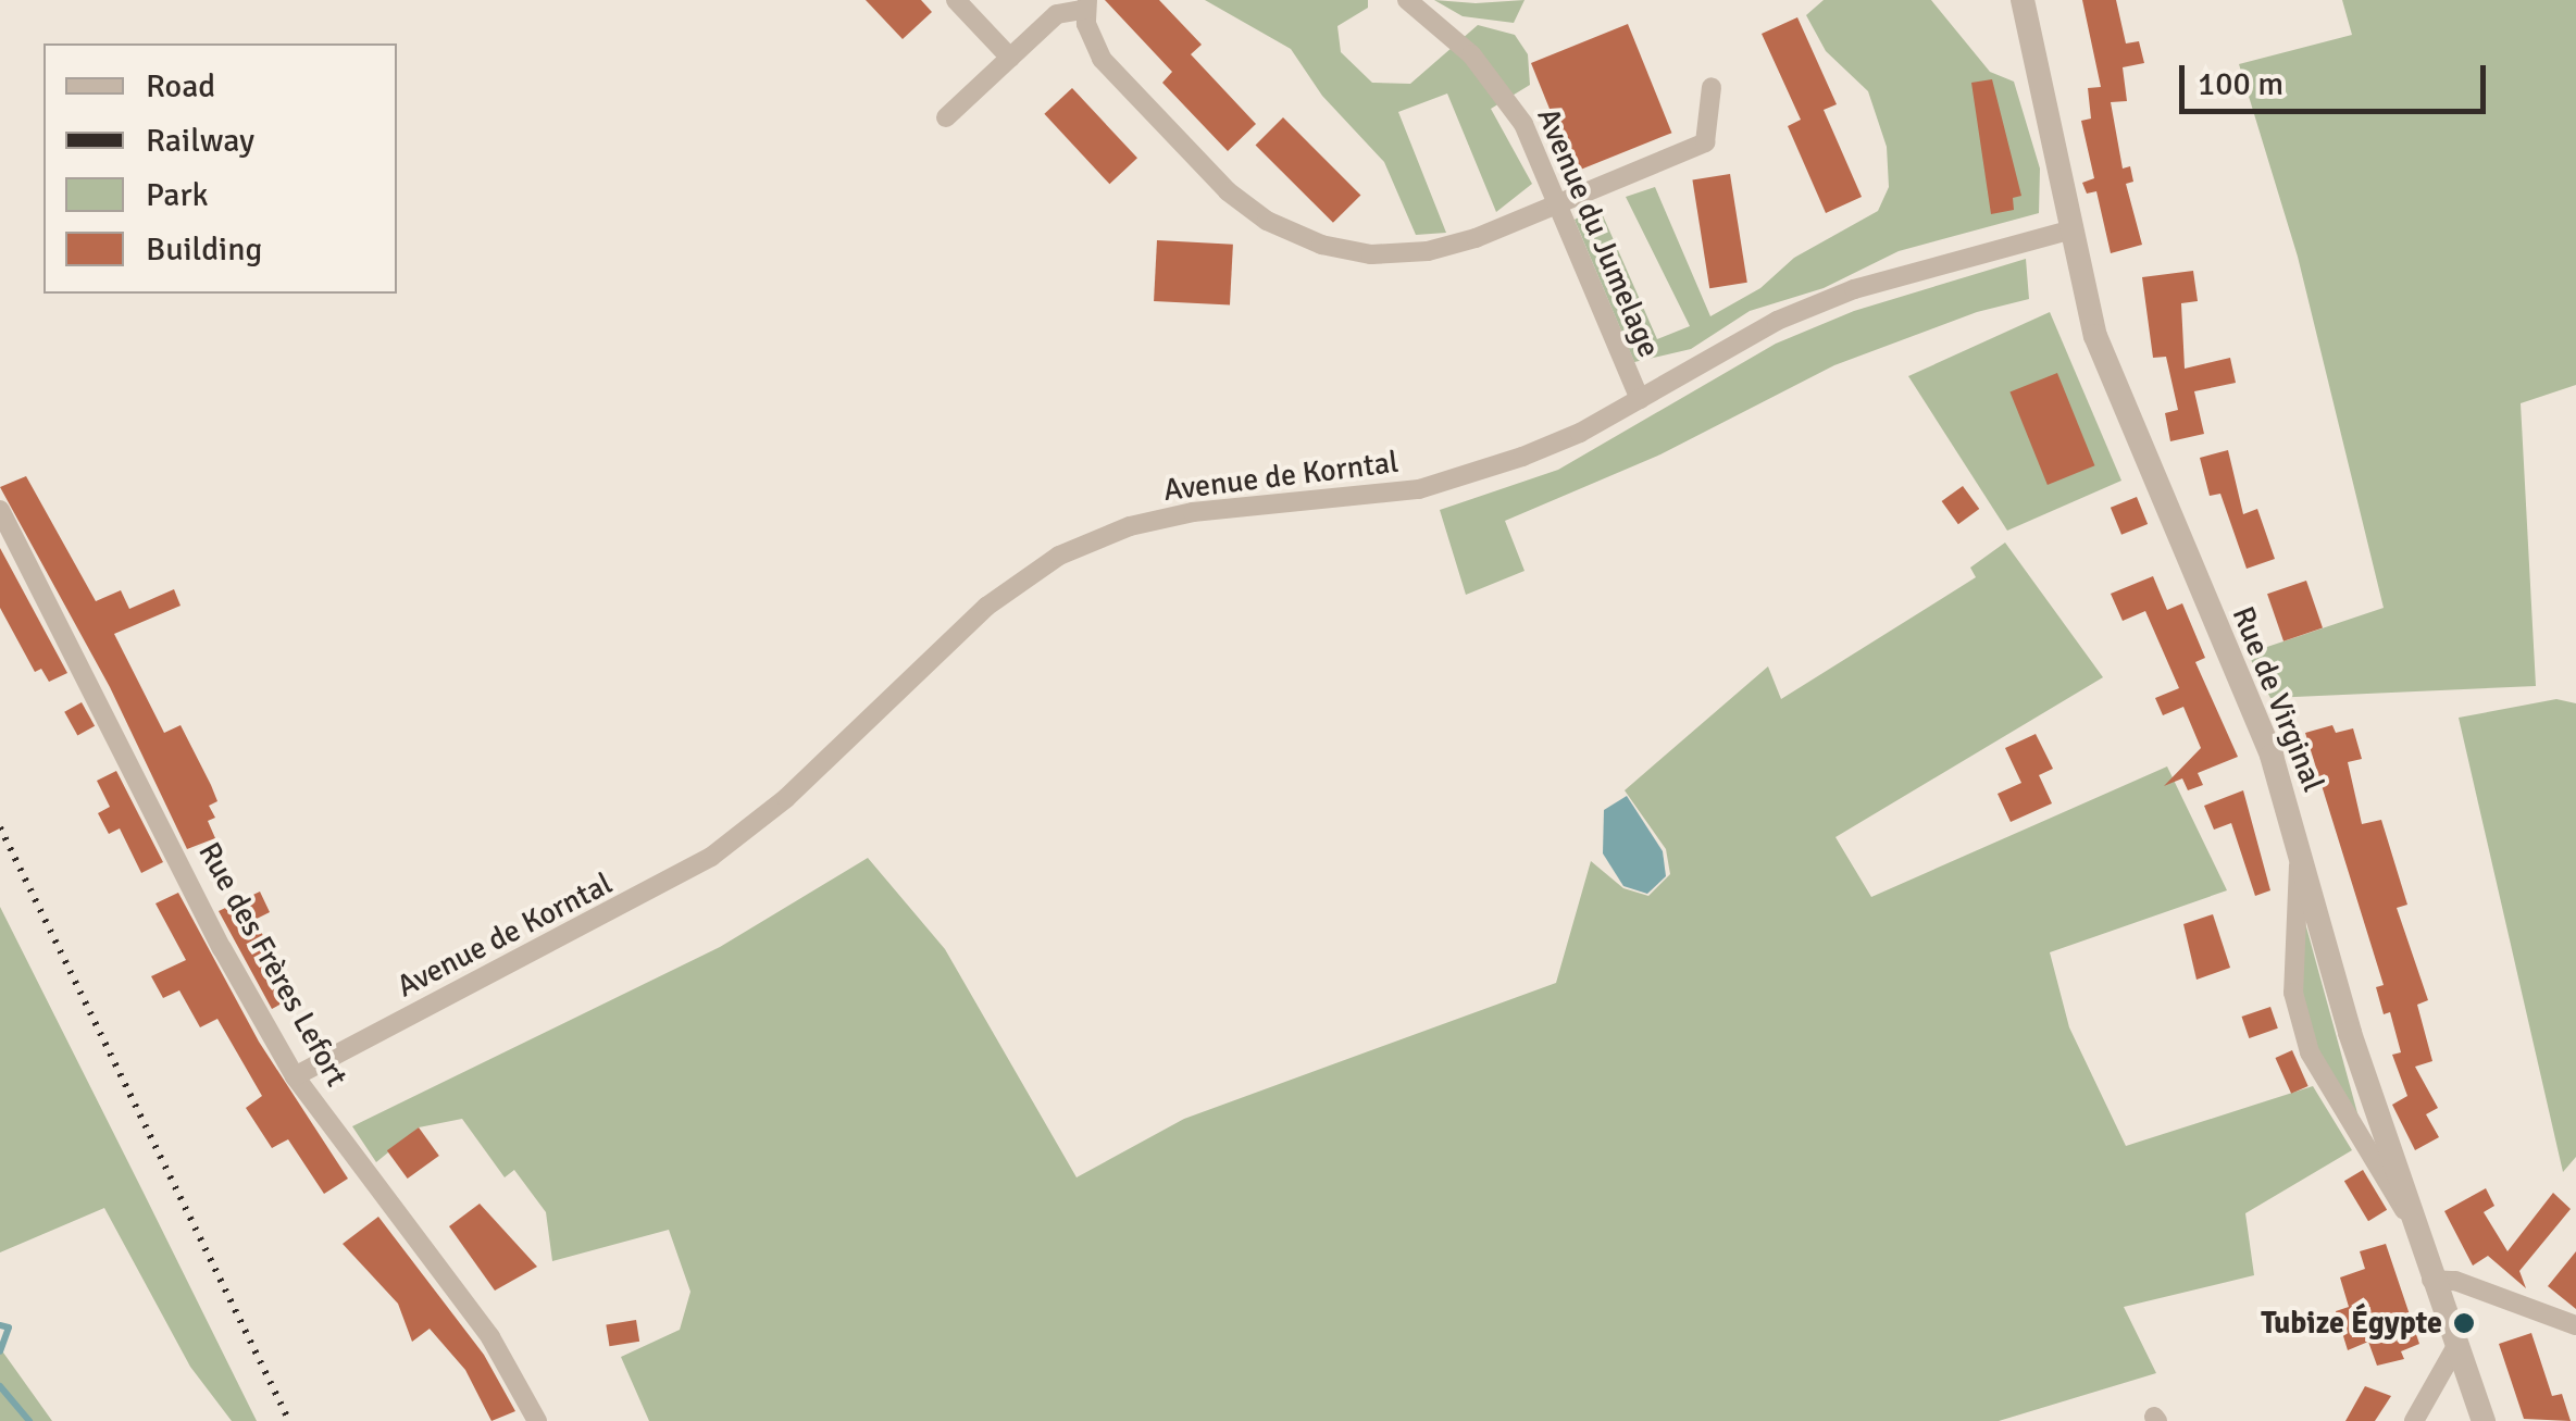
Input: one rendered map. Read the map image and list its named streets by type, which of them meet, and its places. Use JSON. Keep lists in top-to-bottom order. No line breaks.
{"streets":{"street":["Avenue du Jumelage","Avenue de Korntal","Rue de Virginal","Rue des Frères Lefort"]},"crossings":[["Avenue du Jumelage","Avenue de Korntal"],["Avenue de Korntal","Rue de Virginal"],["Avenue de Korntal","Rue des Frères Lefort"]],"places":["Tubize Égypte"],"legend":["Road","Railway","Park","Building"],"scale_bar":"100 m"}
